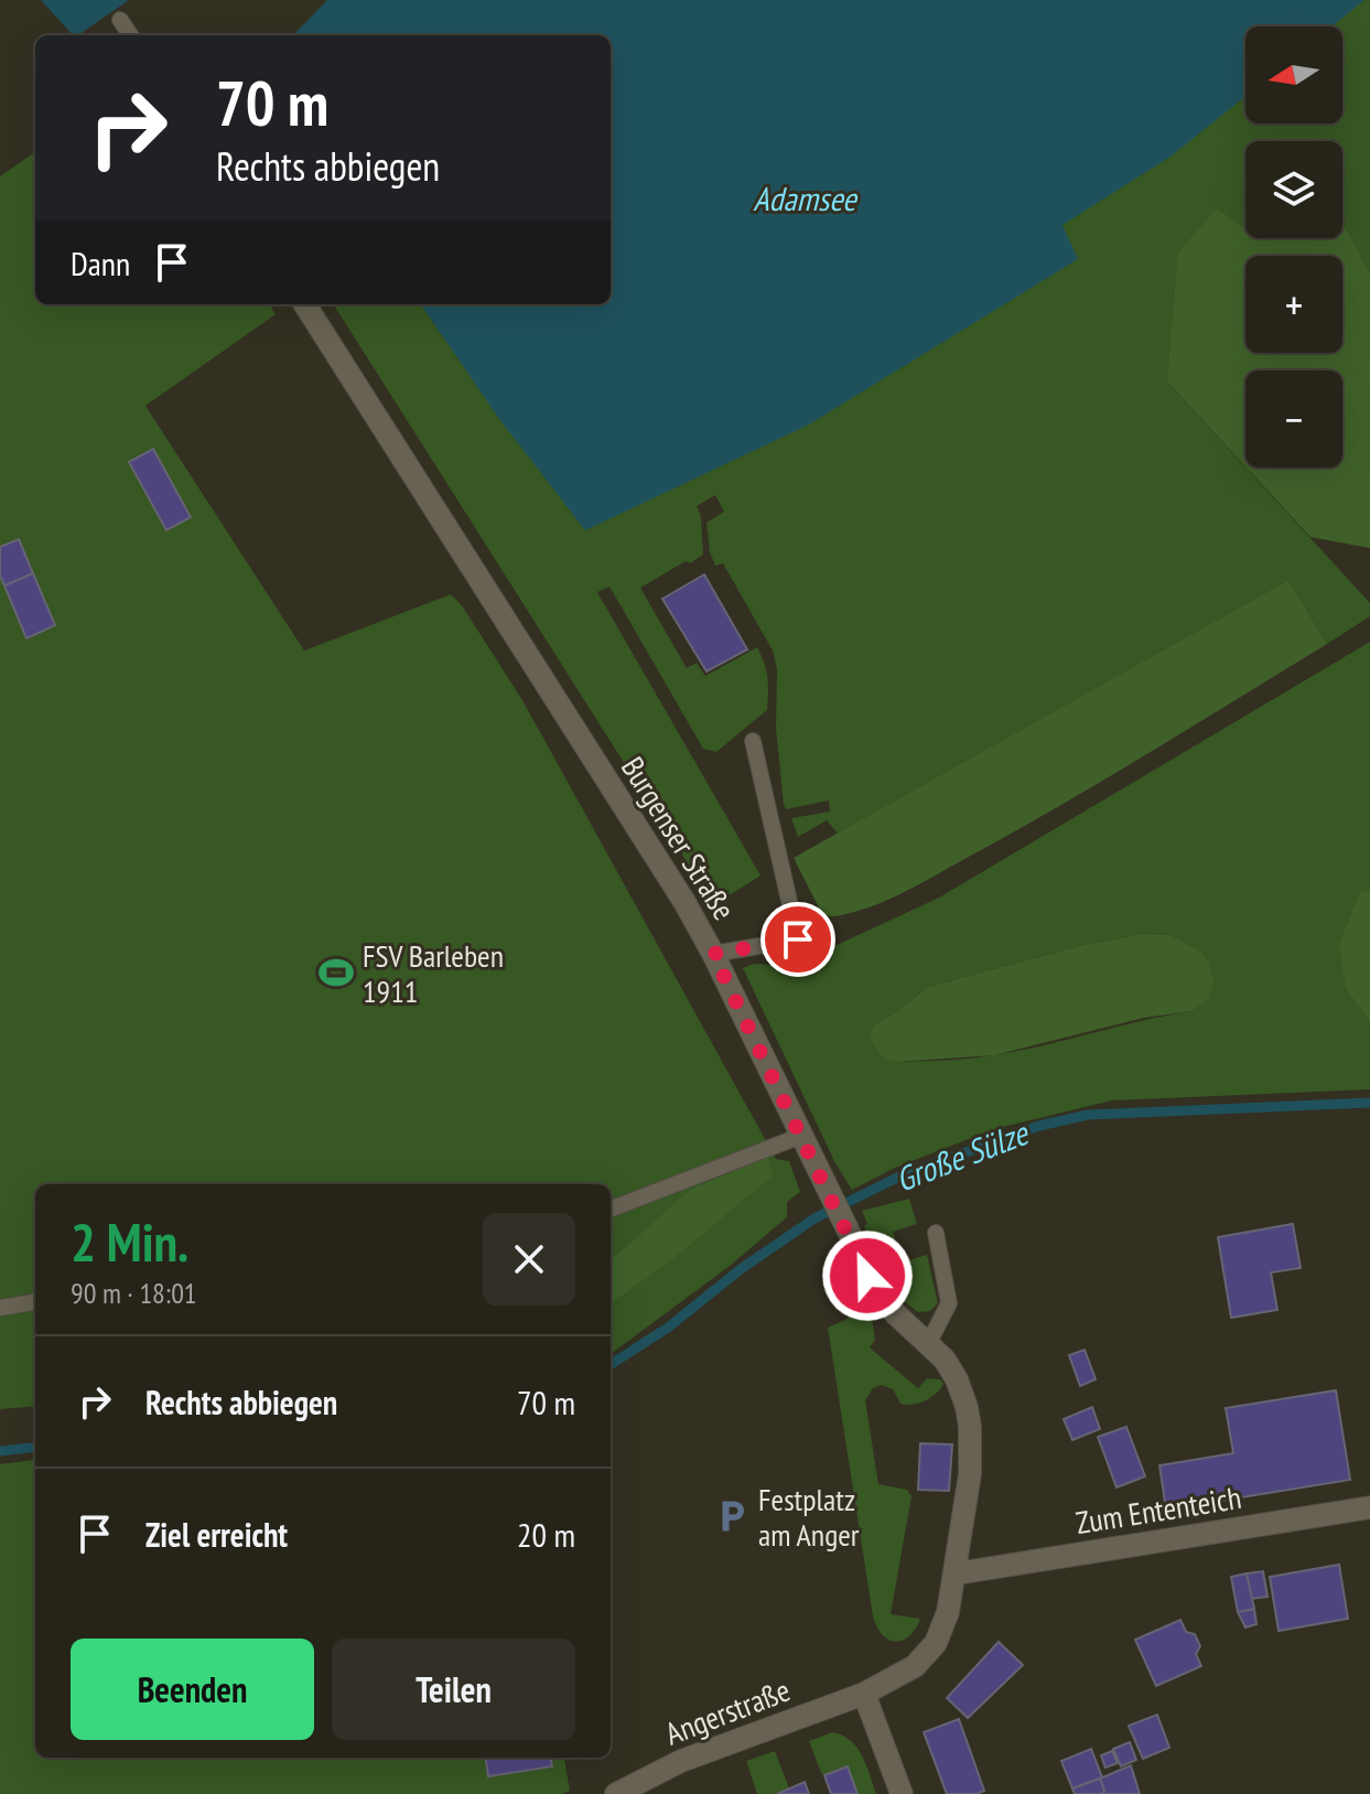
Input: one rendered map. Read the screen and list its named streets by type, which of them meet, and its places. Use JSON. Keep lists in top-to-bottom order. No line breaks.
{"streets":{"street":["Burgenser Straße","Zum Ententeich","Angerstraße"]},"crossings":[["Burgenser Straße","Zum Ententeich"],["Burgenser Straße","Angerstraße"]],"water":["Adamsee","Große Sülze"],"places":{"sports":["FSV Barleben 1911"],"parking":["Festplatz am Anger"]},"north":"left","page":{"map_buttons":["+","−"],"turn":["70 m","Rechts abbiegen"],"then":"Dann","heading":["2 Min.","90 m · 18:01"],"list":[{"name":"Rechts abbiegen","value":"70 m"},{"name":"Ziel erreicht","value":"20 m"}],"buttons":["Beenden","Teilen"]}}
